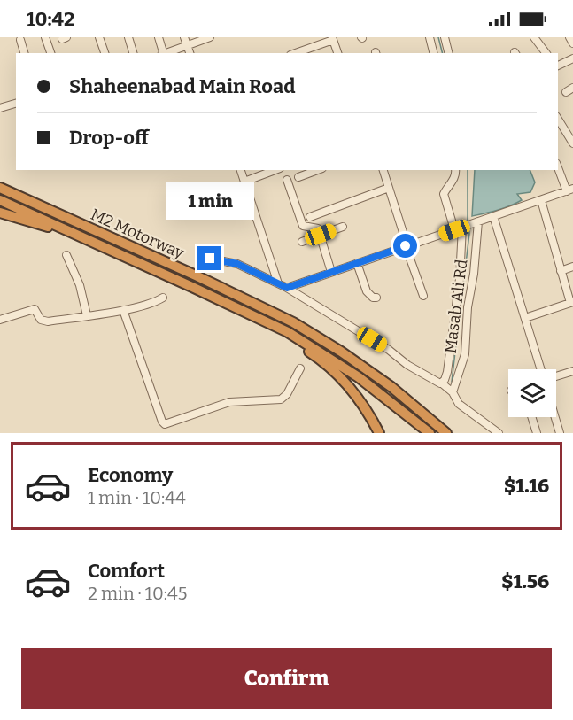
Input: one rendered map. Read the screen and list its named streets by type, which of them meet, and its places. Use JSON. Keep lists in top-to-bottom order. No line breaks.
{"streets":{"highway":["M2 Motorway"],"street":["Masab Ali Rd"]},"page":{"status":"10:42","banner":["Shaheenabad Main Road","Drop-off"],"bubble":"1 min","list":[{"name":"Economy","note":"1 min · 10:44","value":"$1.16"},{"name":"Comfort","note":"2 min · 10:45","value":"$1.56"}],"buttons":"Confirm"}}
